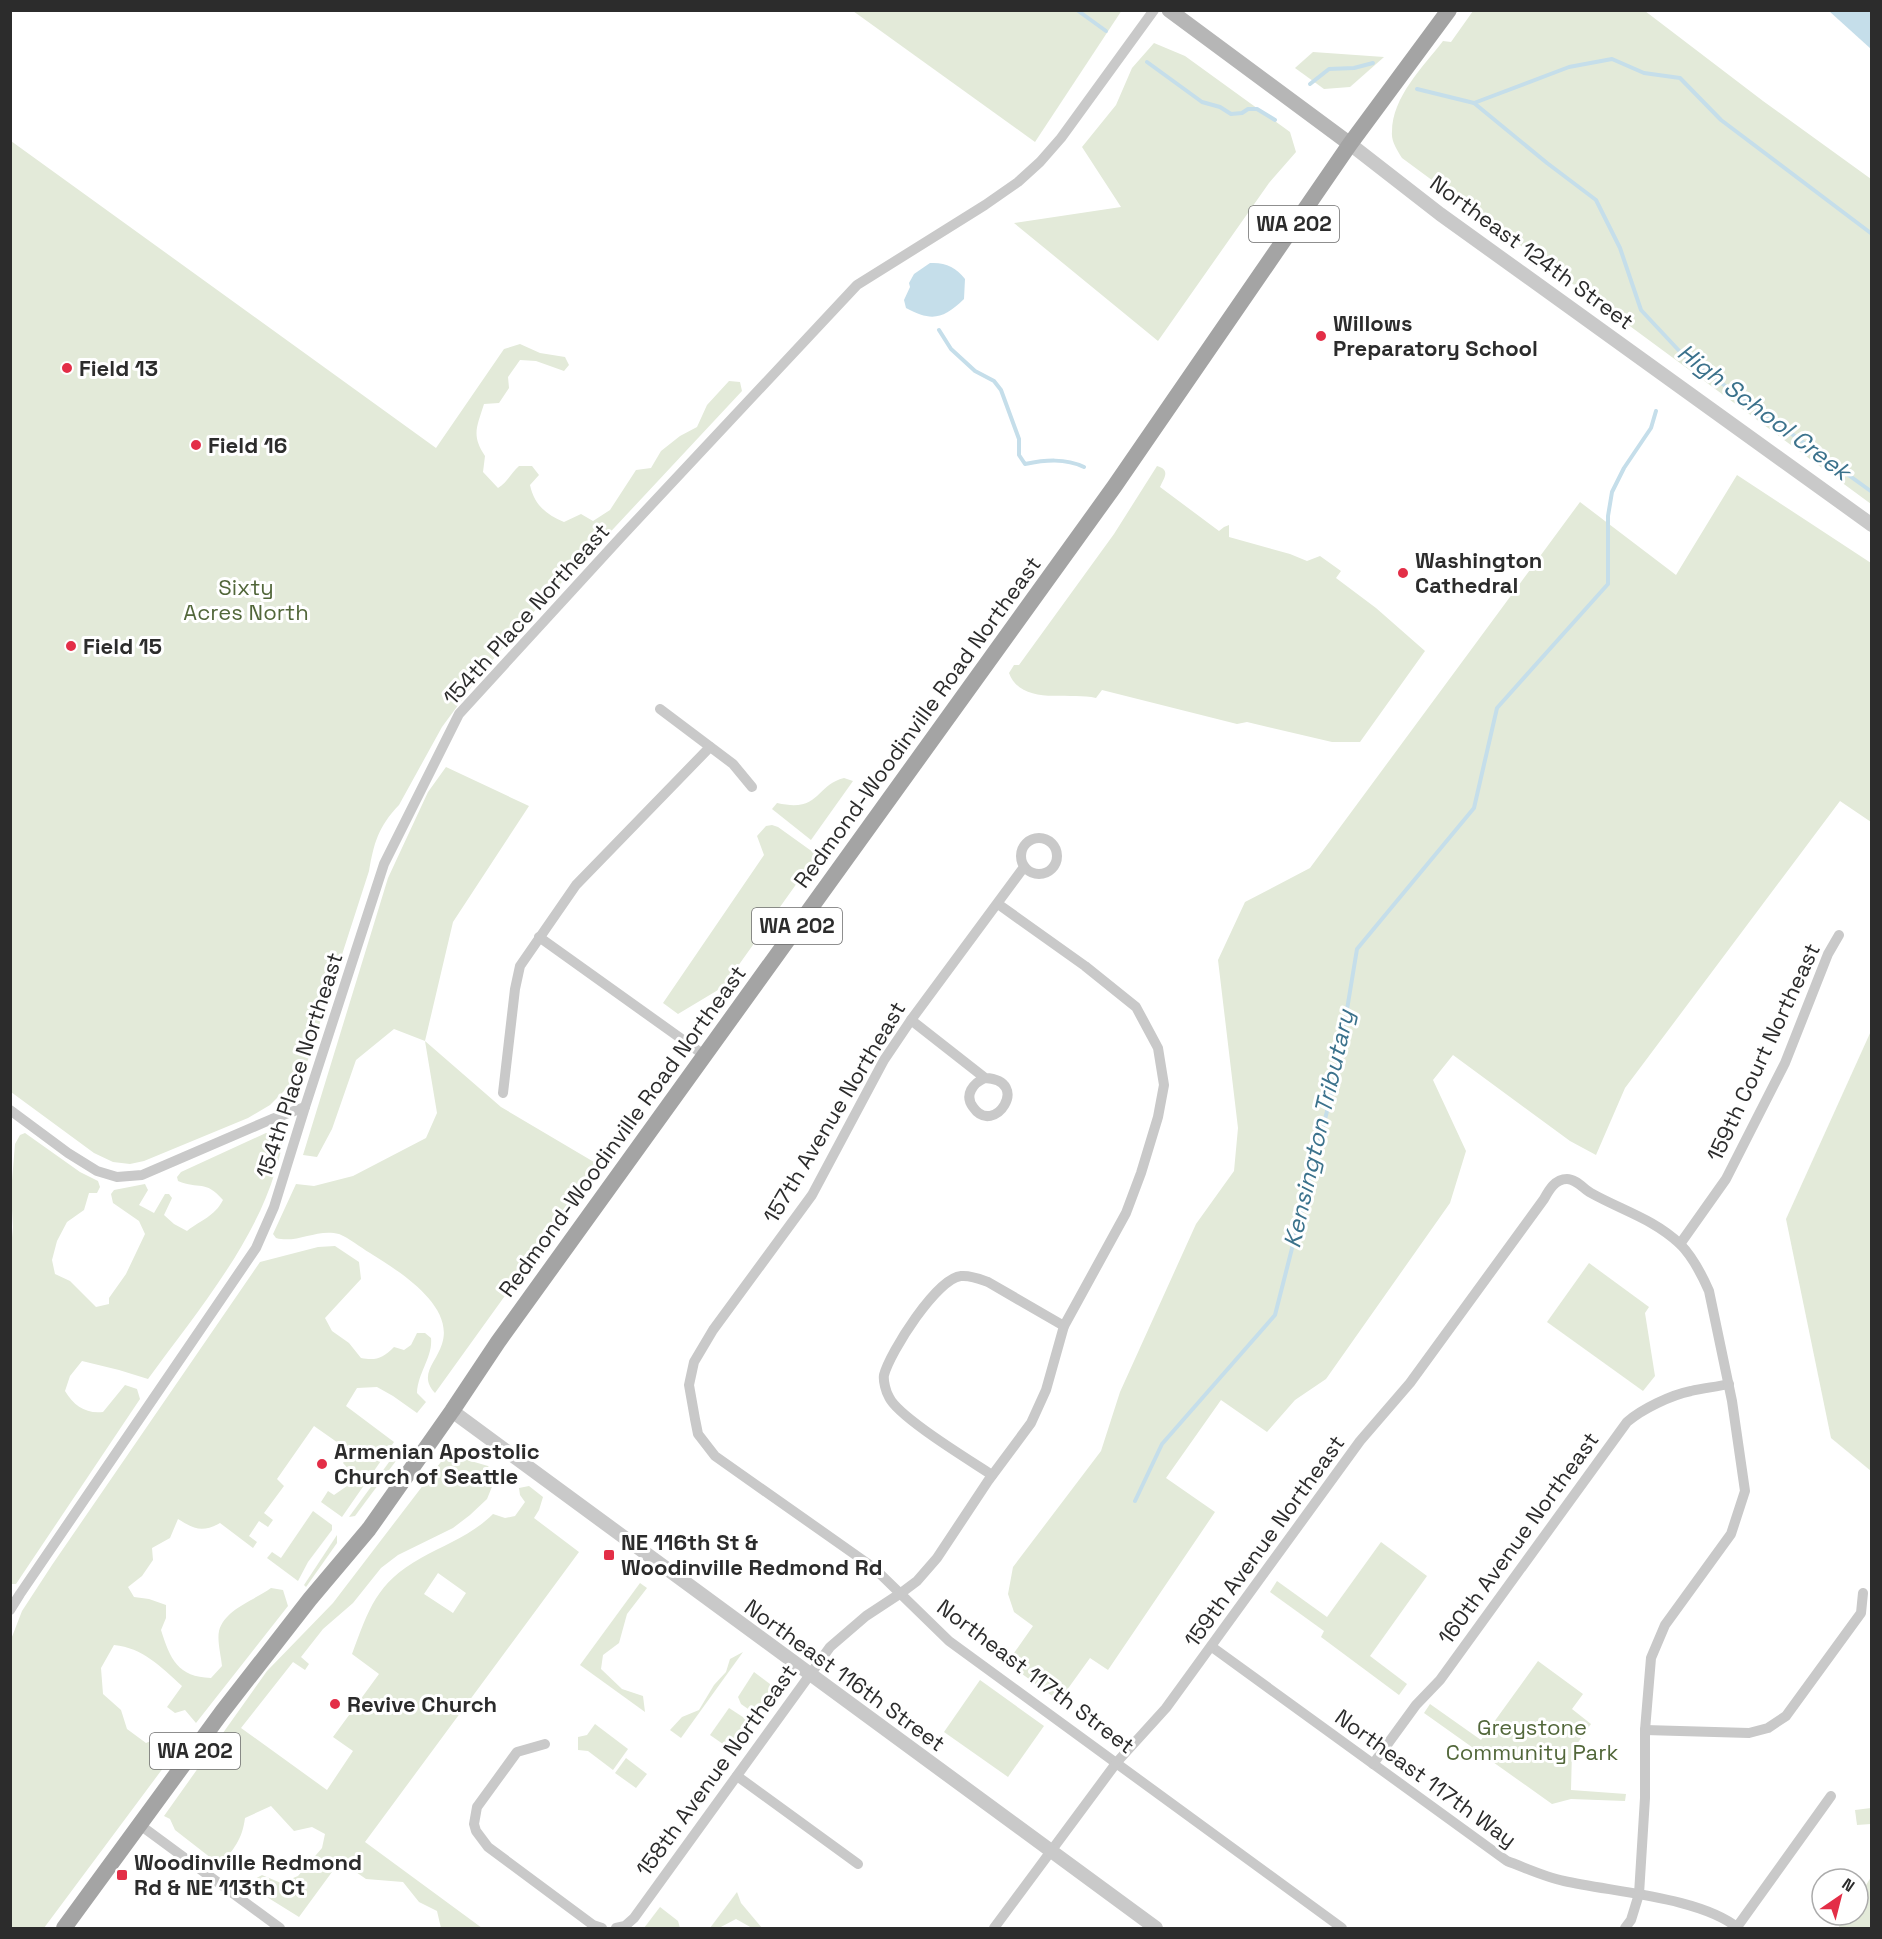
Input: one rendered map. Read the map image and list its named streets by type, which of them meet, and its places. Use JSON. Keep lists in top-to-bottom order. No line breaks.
{"streets":{"main road":["WA 202","Northeast 124th Street","Redmond-Woodinville Road Northeast"],"street":["154th Place Northeast","159th Court Northeast","157th Avenue Northeast","160th Avenue Northeast","159th Avenue Northeast","Northeast 116th Street","Northeast 117th Street","158th Avenue Northeast","Northeast 117th Way"]},"crossings":[["WA 202","Northeast 124th Street"],["WA 202","Redmond-Woodinville Road Northeast"],["Northeast 124th Street","Redmond-Woodinville Road Northeast"],["Redmond-Woodinville Road Northeast","Northeast 116th Street"],["159th Court Northeast","159th Avenue Northeast"],["157th Avenue Northeast","Northeast 117th Street"],["157th Avenue Northeast","158th Avenue Northeast"],["160th Avenue Northeast","Northeast 117th Way"],["159th Avenue Northeast","Northeast 116th Street"],["159th Avenue Northeast","Northeast 117th Street"],["159th Avenue Northeast","Northeast 117th Way"],["Northeast 116th Street","158th Avenue Northeast"],["Northeast 117th Street","158th Avenue Northeast"]],"water":["High School Creek","Kensington Tributary"],"parks":["Sixty Acres North","Greystone Community Park"],"places":{"other":["Willows Preparatory School","Field 13","Field 16","Washington Cathedral","Field 15","Armenian Apostolic Church of Seattle","Revive Church"],"transit":["NE 116th St & Woodinville Redmond Rd","Woodinville Redmond Rd & NE 113th Ct"]},"north":"top right"}
